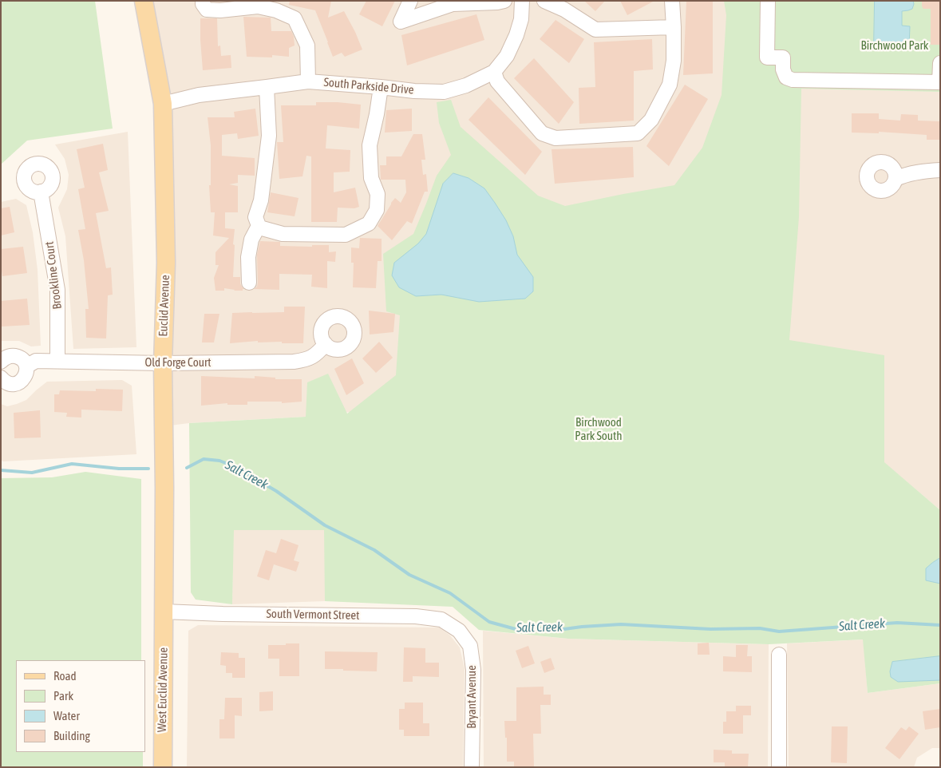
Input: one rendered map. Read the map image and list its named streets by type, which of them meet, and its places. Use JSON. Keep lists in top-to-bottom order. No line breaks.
{"streets":{"main road":["Euclid Avenue","West Euclid Avenue"],"street":["South Parkside Drive","Brookline Court","Old Forge Court","South Vermont Street","Bryant Avenue"]},"crossings":[["South Parkside Drive","Euclid Avenue"],["Brookline Court","Old Forge Court"],["Euclid Avenue","Old Forge Court"],["Euclid Avenue","South Vermont Street"],["Euclid Avenue","West Euclid Avenue"],["South Vermont Street","West Euclid Avenue"],["South Vermont Street","Bryant Avenue"]],"water":["Salt Creek"],"parks":["Birchwood Park","Birchwood Park South"],"legend":["Road","Park","Water","Building"]}
